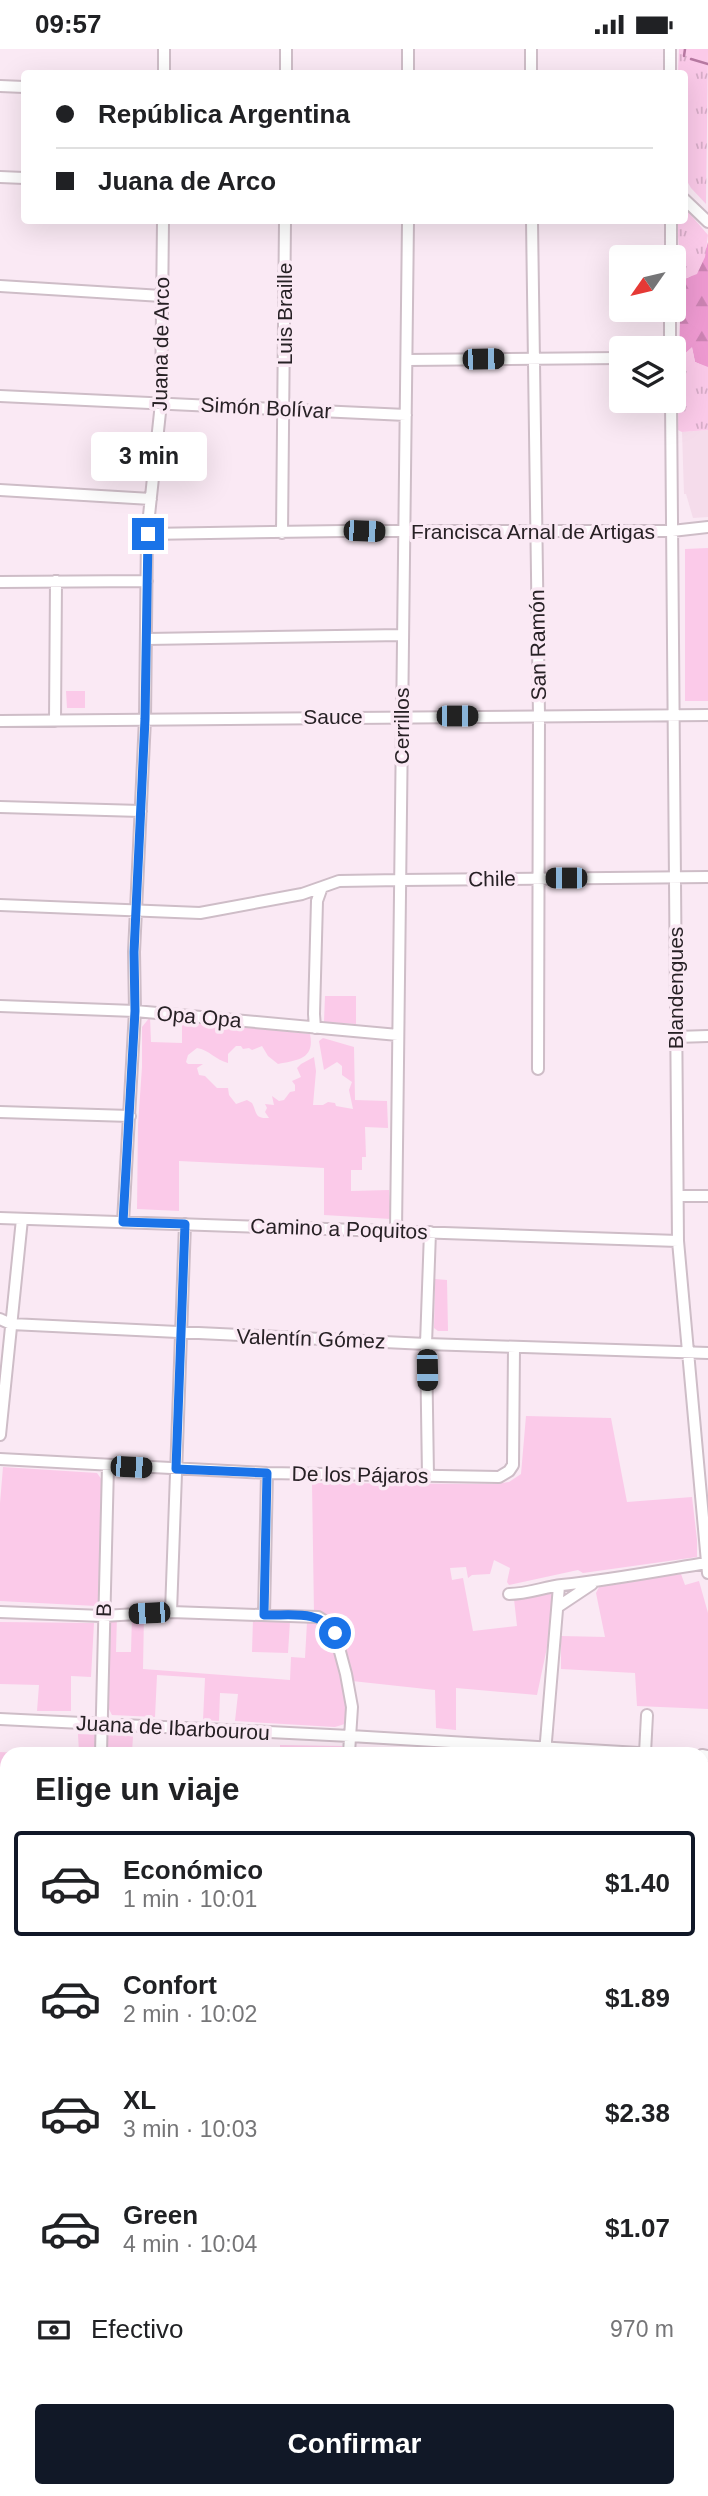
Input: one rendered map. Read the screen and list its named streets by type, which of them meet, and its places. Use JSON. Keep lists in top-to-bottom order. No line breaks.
{"streets":{"street":["Luis Braille","Juana de Arco","Simón Bolívar","Francisca Arnal de Artigas","San Ramón","Sauce","Cerrillos","Chile","Blandengues","Opa Opa","Camino a Poquitos","Valentín Gómez","De los Pájaros","B","Juana de Ibarbourou"]},"crossings":[["Luis Braille","Simón Bolívar"],["Luis Braille","Francisca Arnal de Artigas"],["Juana de Arco","Simón Bolívar"],["Juana de Arco","Francisca Arnal de Artigas"],["Juana de Arco","Sauce"],["Juana de Arco","Chile"],["Juana de Arco","Opa Opa"],["Juana de Arco","Camino a Poquitos"],["Simón Bolívar","Cerrillos"],["Francisca Arnal de Artigas","San Ramón"],["Francisca Arnal de Artigas","Cerrillos"],["Francisca Arnal de Artigas","Blandengues"],["San Ramón","Sauce"],["San Ramón","Chile"],["Sauce","Cerrillos"],["Sauce","Blandengues"],["Cerrillos","Chile"],["Cerrillos","Opa Opa"],["Cerrillos","Camino a Poquitos"],["Chile","Blandengues"],["Blandengues","Camino a Poquitos"],["Blandengues","Valentín Gómez"],["Valentín Gómez","De los Pájaros"],["De los Pájaros","B"],["B","Juana de Ibarbourou"]],"north":"bottom left","page":{"status":"09:57","banner":["República Argentina","Juana de Arco"],"bubble":"3 min","heading":"Elige un viaje","list":[{"name":"Económico","note":"1 min · 10:01","value":"$1.40"},{"name":"Confort","note":"2 min · 10:02","value":"$1.89"},{"name":"XL","note":"3 min · 10:03","value":"$2.38"},{"name":"Green","note":"4 min · 10:04","value":"$1.07"}],"pay":["Efectivo","970 m"],"buttons":"Confirmar"}}
